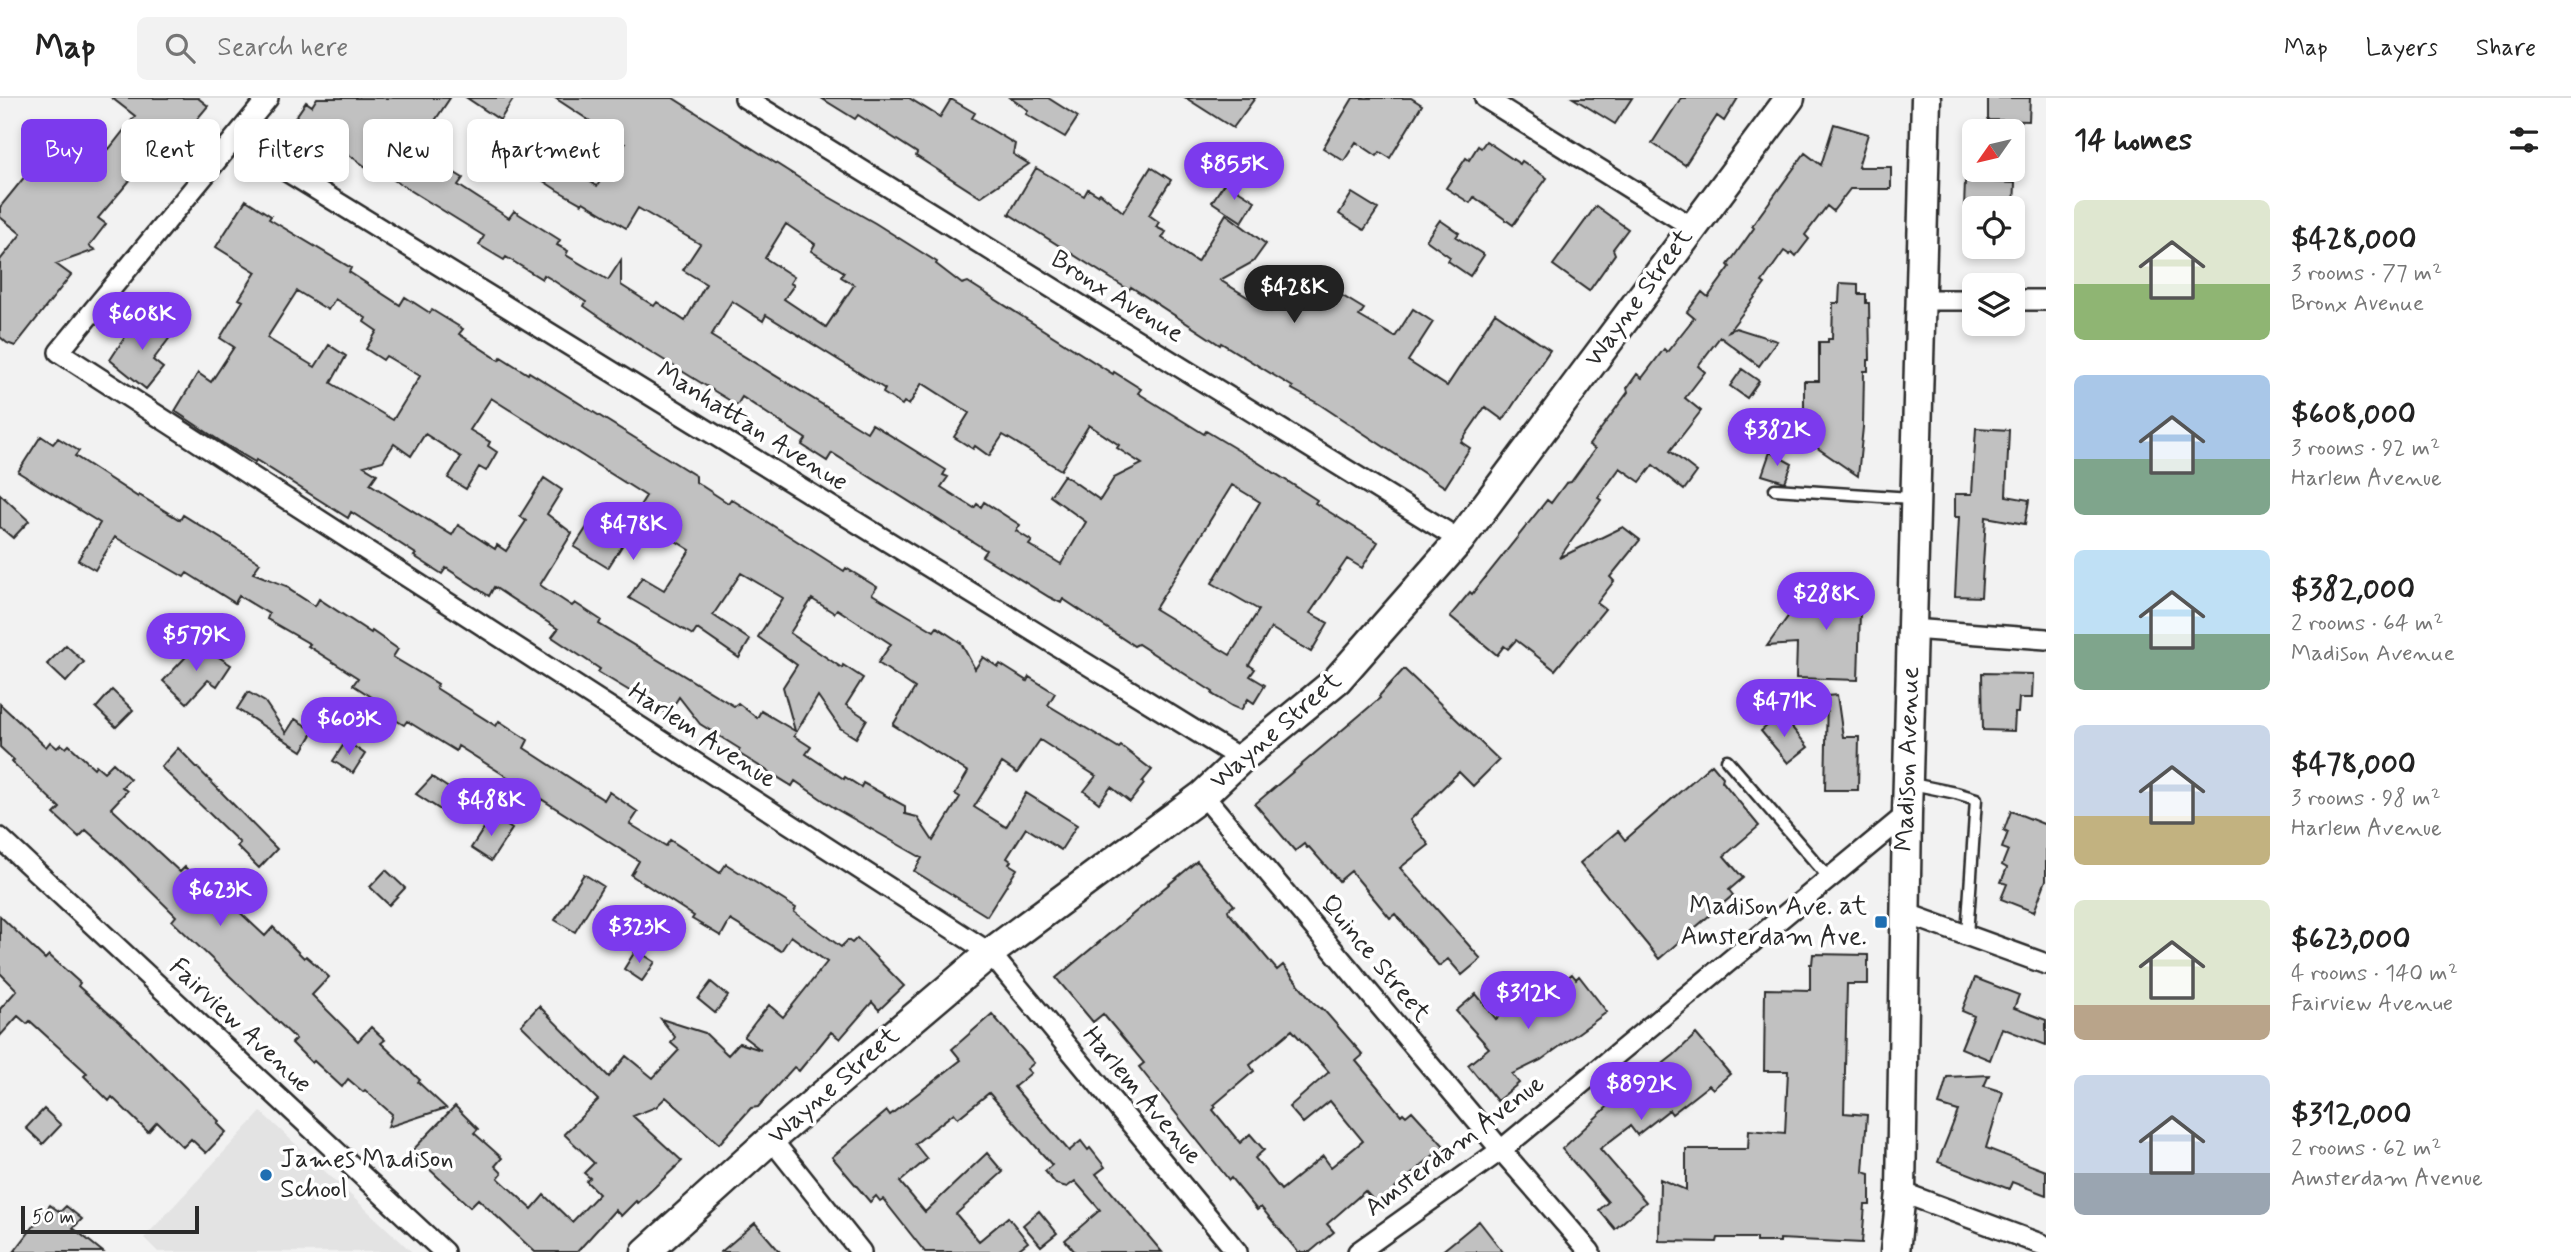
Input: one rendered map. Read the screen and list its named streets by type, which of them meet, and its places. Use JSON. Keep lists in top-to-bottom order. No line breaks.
{"streets":{"street":["Bronx Avenue","Wayne Street","Manhattan Avenue","Harlem Avenue","Madison Avenue","Quince Street","Fairview Avenue","Amsterdam Avenue"]},"crossings":[["Bronx Avenue","Wayne Street"],["Wayne Street","Manhattan Avenue"],["Wayne Street","Harlem Avenue"],["Wayne Street","Quince Street"],["Madison Avenue","Amsterdam Avenue"],["Quince Street","Amsterdam Avenue"]],"places":{"transit":["Madison Ave. at Amsterdam Ave."],"other":["James Madison School"]},"scale_bar":"50 m","north":"bottom left","page":{"header":"Map","search":"Search here","nav":["Map","Layers","Share"],"heading":"14 homes","chip":["Buy","Rent","Filters","New","Apartment"],"price":["$855K","$428K","$608K","$382K","$478K","$288K","$579K","$471K","$603K","$488K","$623K","$323K","$312K","$892K"],"list":[{"name":"$428,000","note":"3 rooms · 77 m² · Bronx Avenue"},{"name":"$608,000","note":"3 rooms · 92 m² · Harlem Avenue"},{"name":"$382,000","note":"2 rooms · 64 m² · Madison Avenue"},{"name":"$478,000","note":"3 rooms · 98 m² · Harlem Avenue"},{"name":"$623,000","note":"4 rooms · 140 m² · Fairview Avenue"},{"name":"$312,000","note":"2 rooms · 62 m² · Amsterdam Avenue"}],"scale":"50 m"}}
